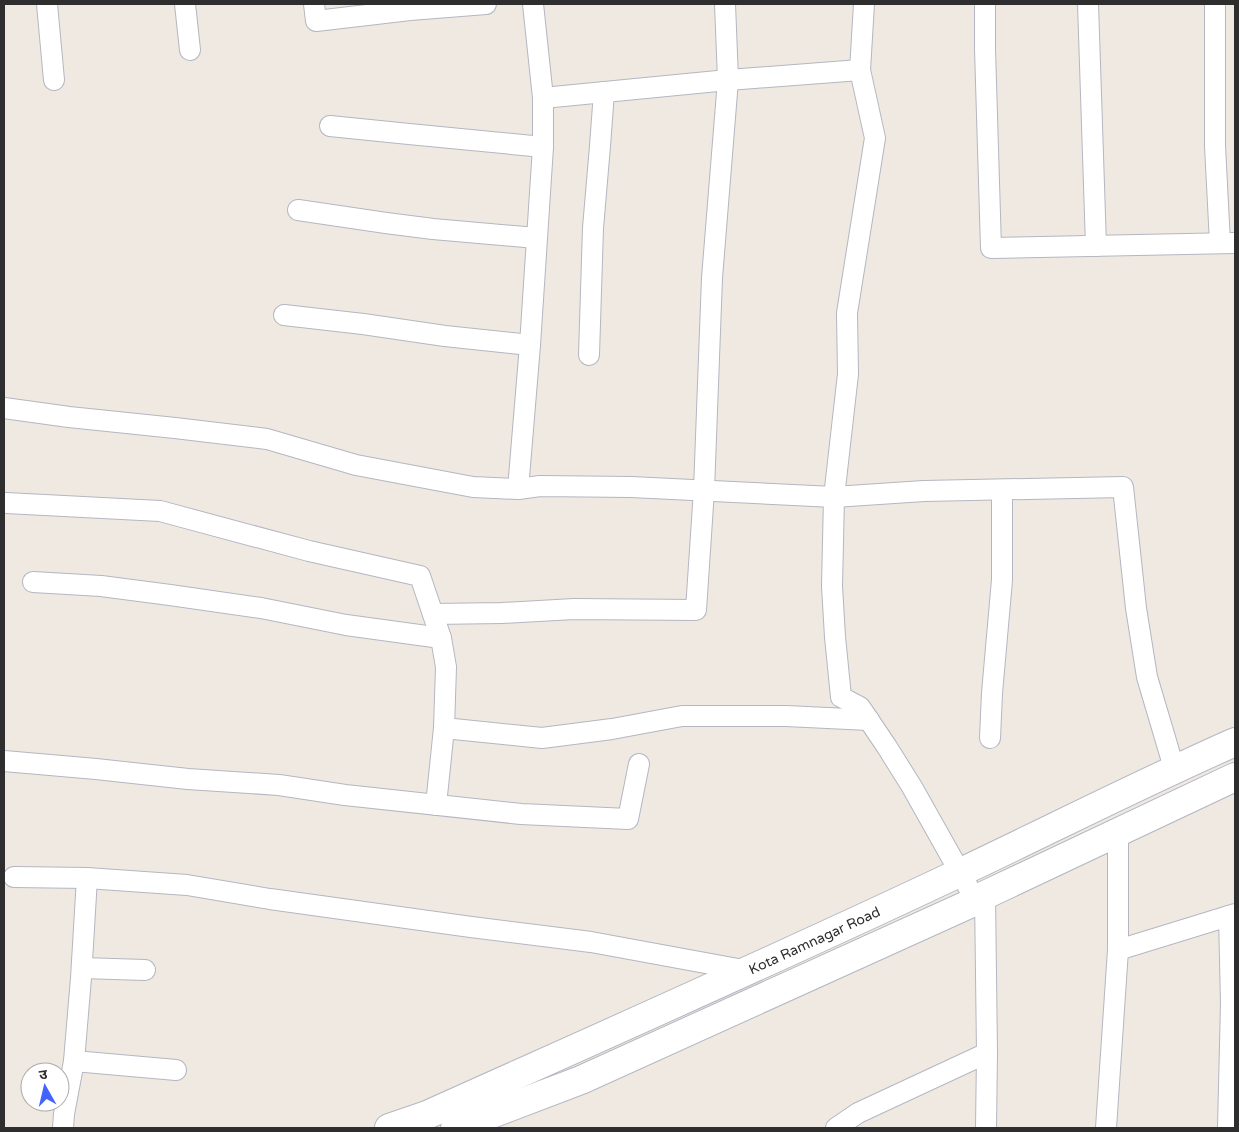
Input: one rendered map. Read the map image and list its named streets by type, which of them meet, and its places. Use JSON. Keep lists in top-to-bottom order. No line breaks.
{"streets":{"street":["Kota Ramnagar Road"]},"north":"top"}
